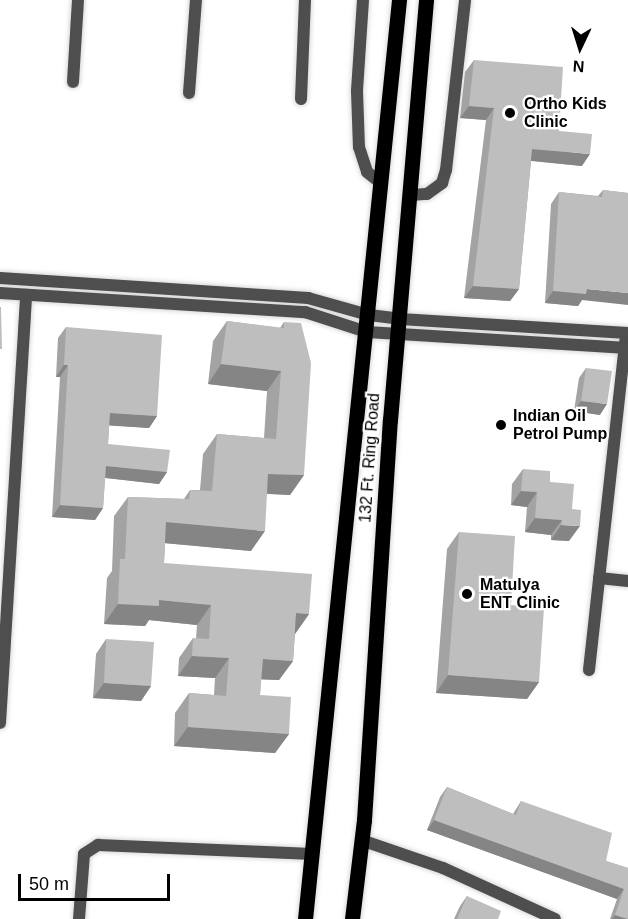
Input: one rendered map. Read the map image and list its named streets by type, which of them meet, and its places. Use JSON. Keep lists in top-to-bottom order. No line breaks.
{"streets":{"main road":["132 Ft. Ring Road"]},"places":["Ortho Kids Clinic","Indian Oil Petrol Pump","Matulya ENT Clinic"],"scale_bar":"50 m","north":"bottom"}
